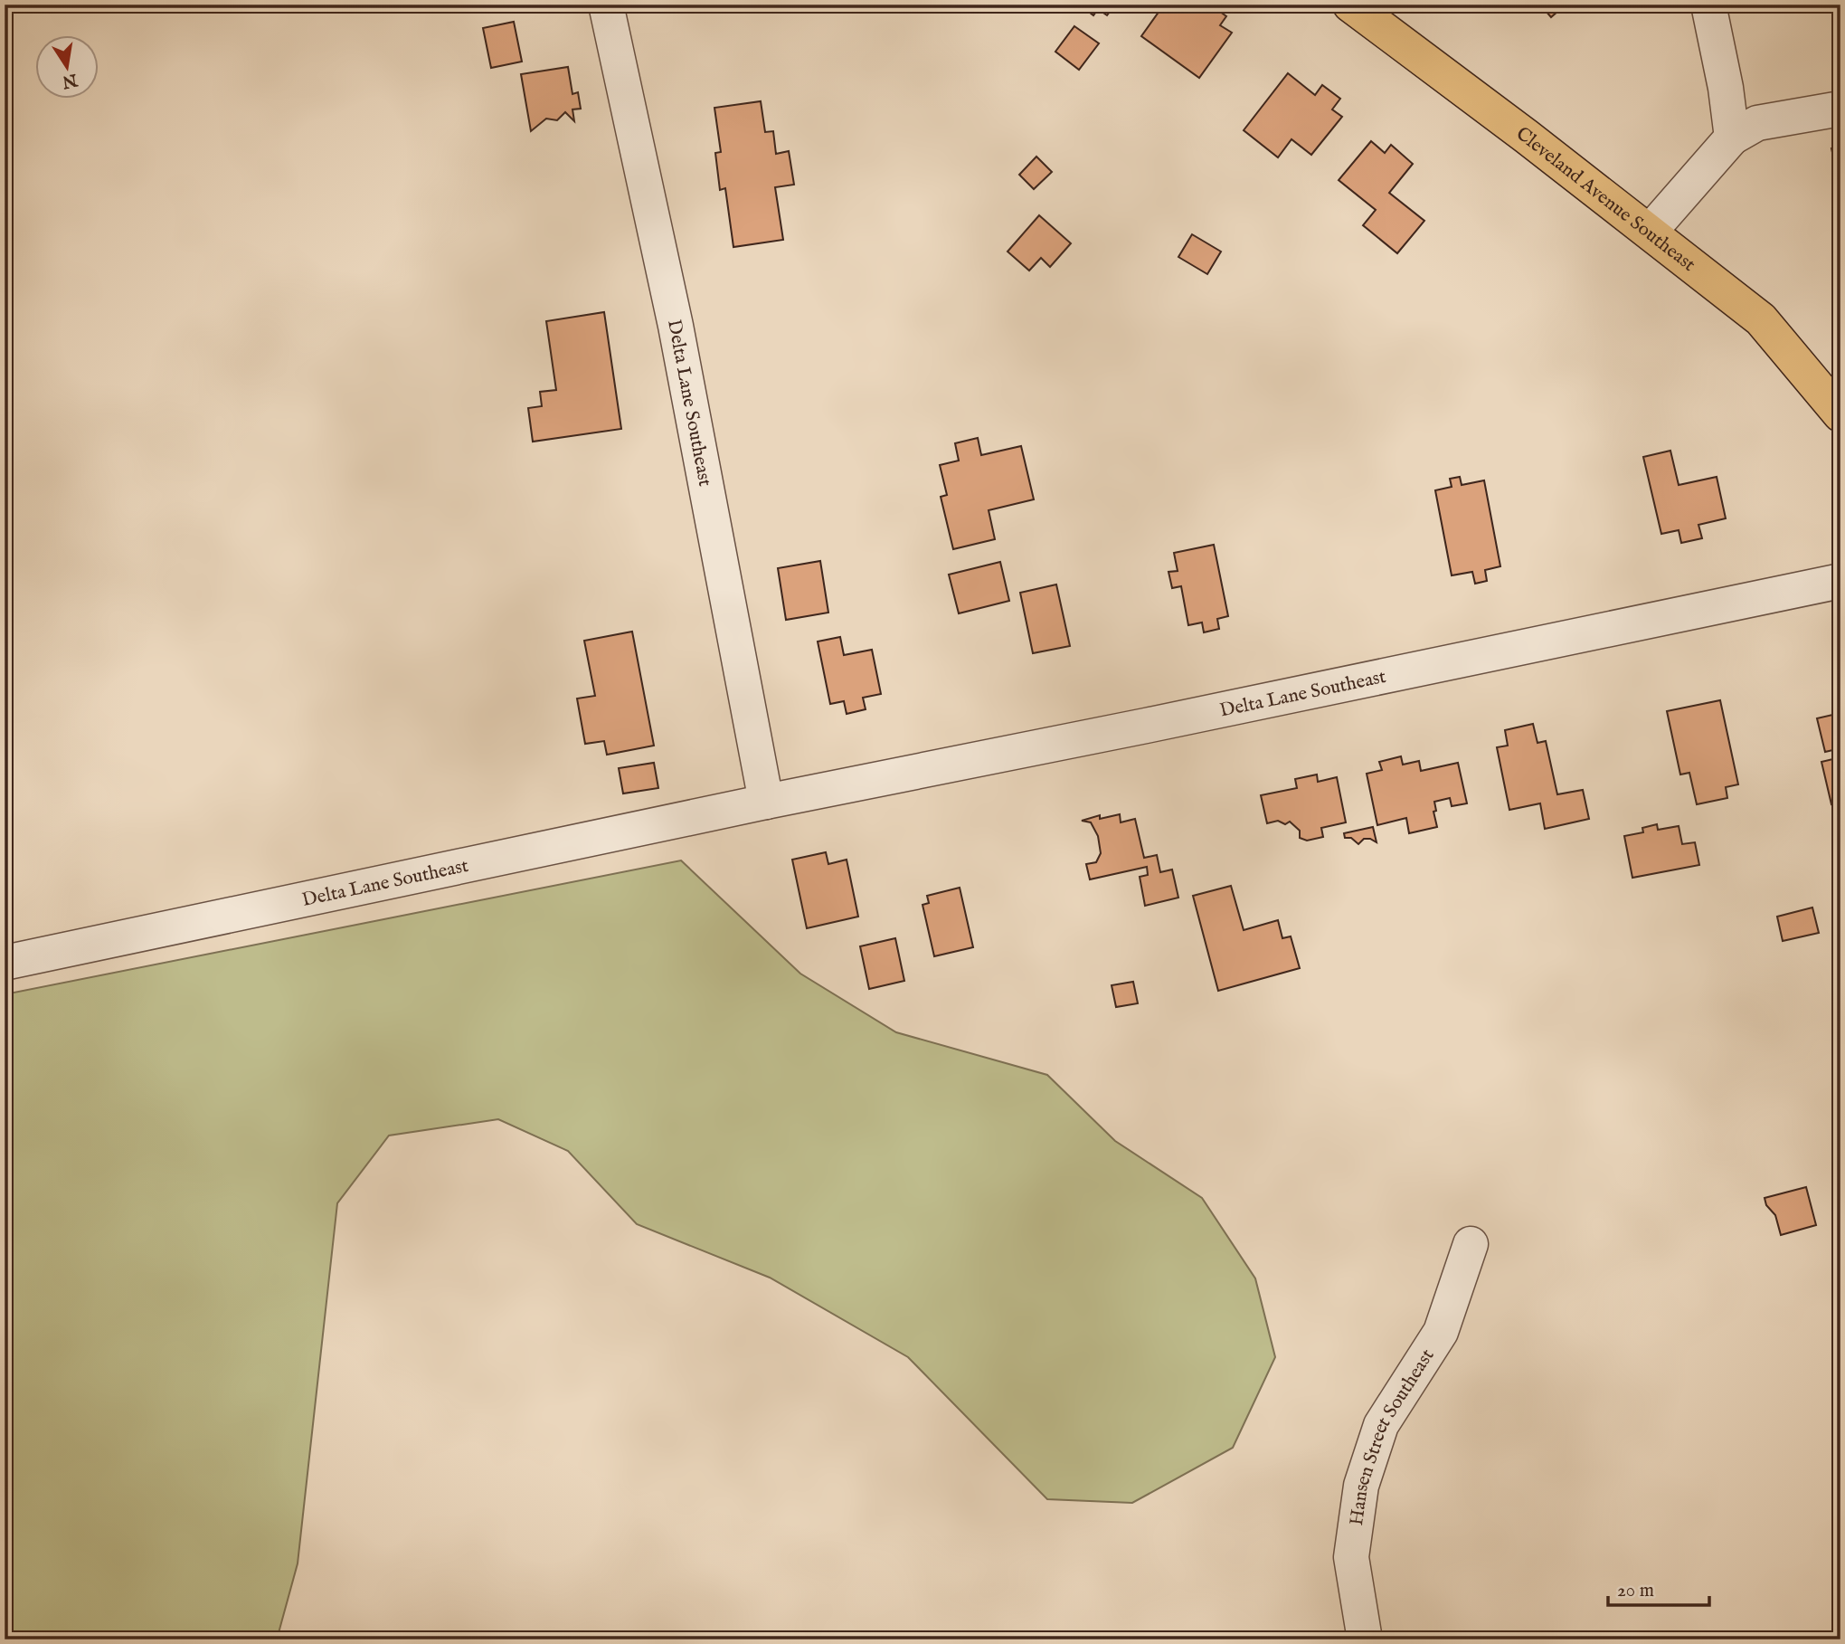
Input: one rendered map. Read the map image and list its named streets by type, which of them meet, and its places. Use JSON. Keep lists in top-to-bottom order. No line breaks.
{"streets":{"main road":["Cleveland Avenue Southeast"],"street":["Delta Lane Southeast","Hansen Street Southeast"]},"scale_bar":"20 m","north":"bottom"}
